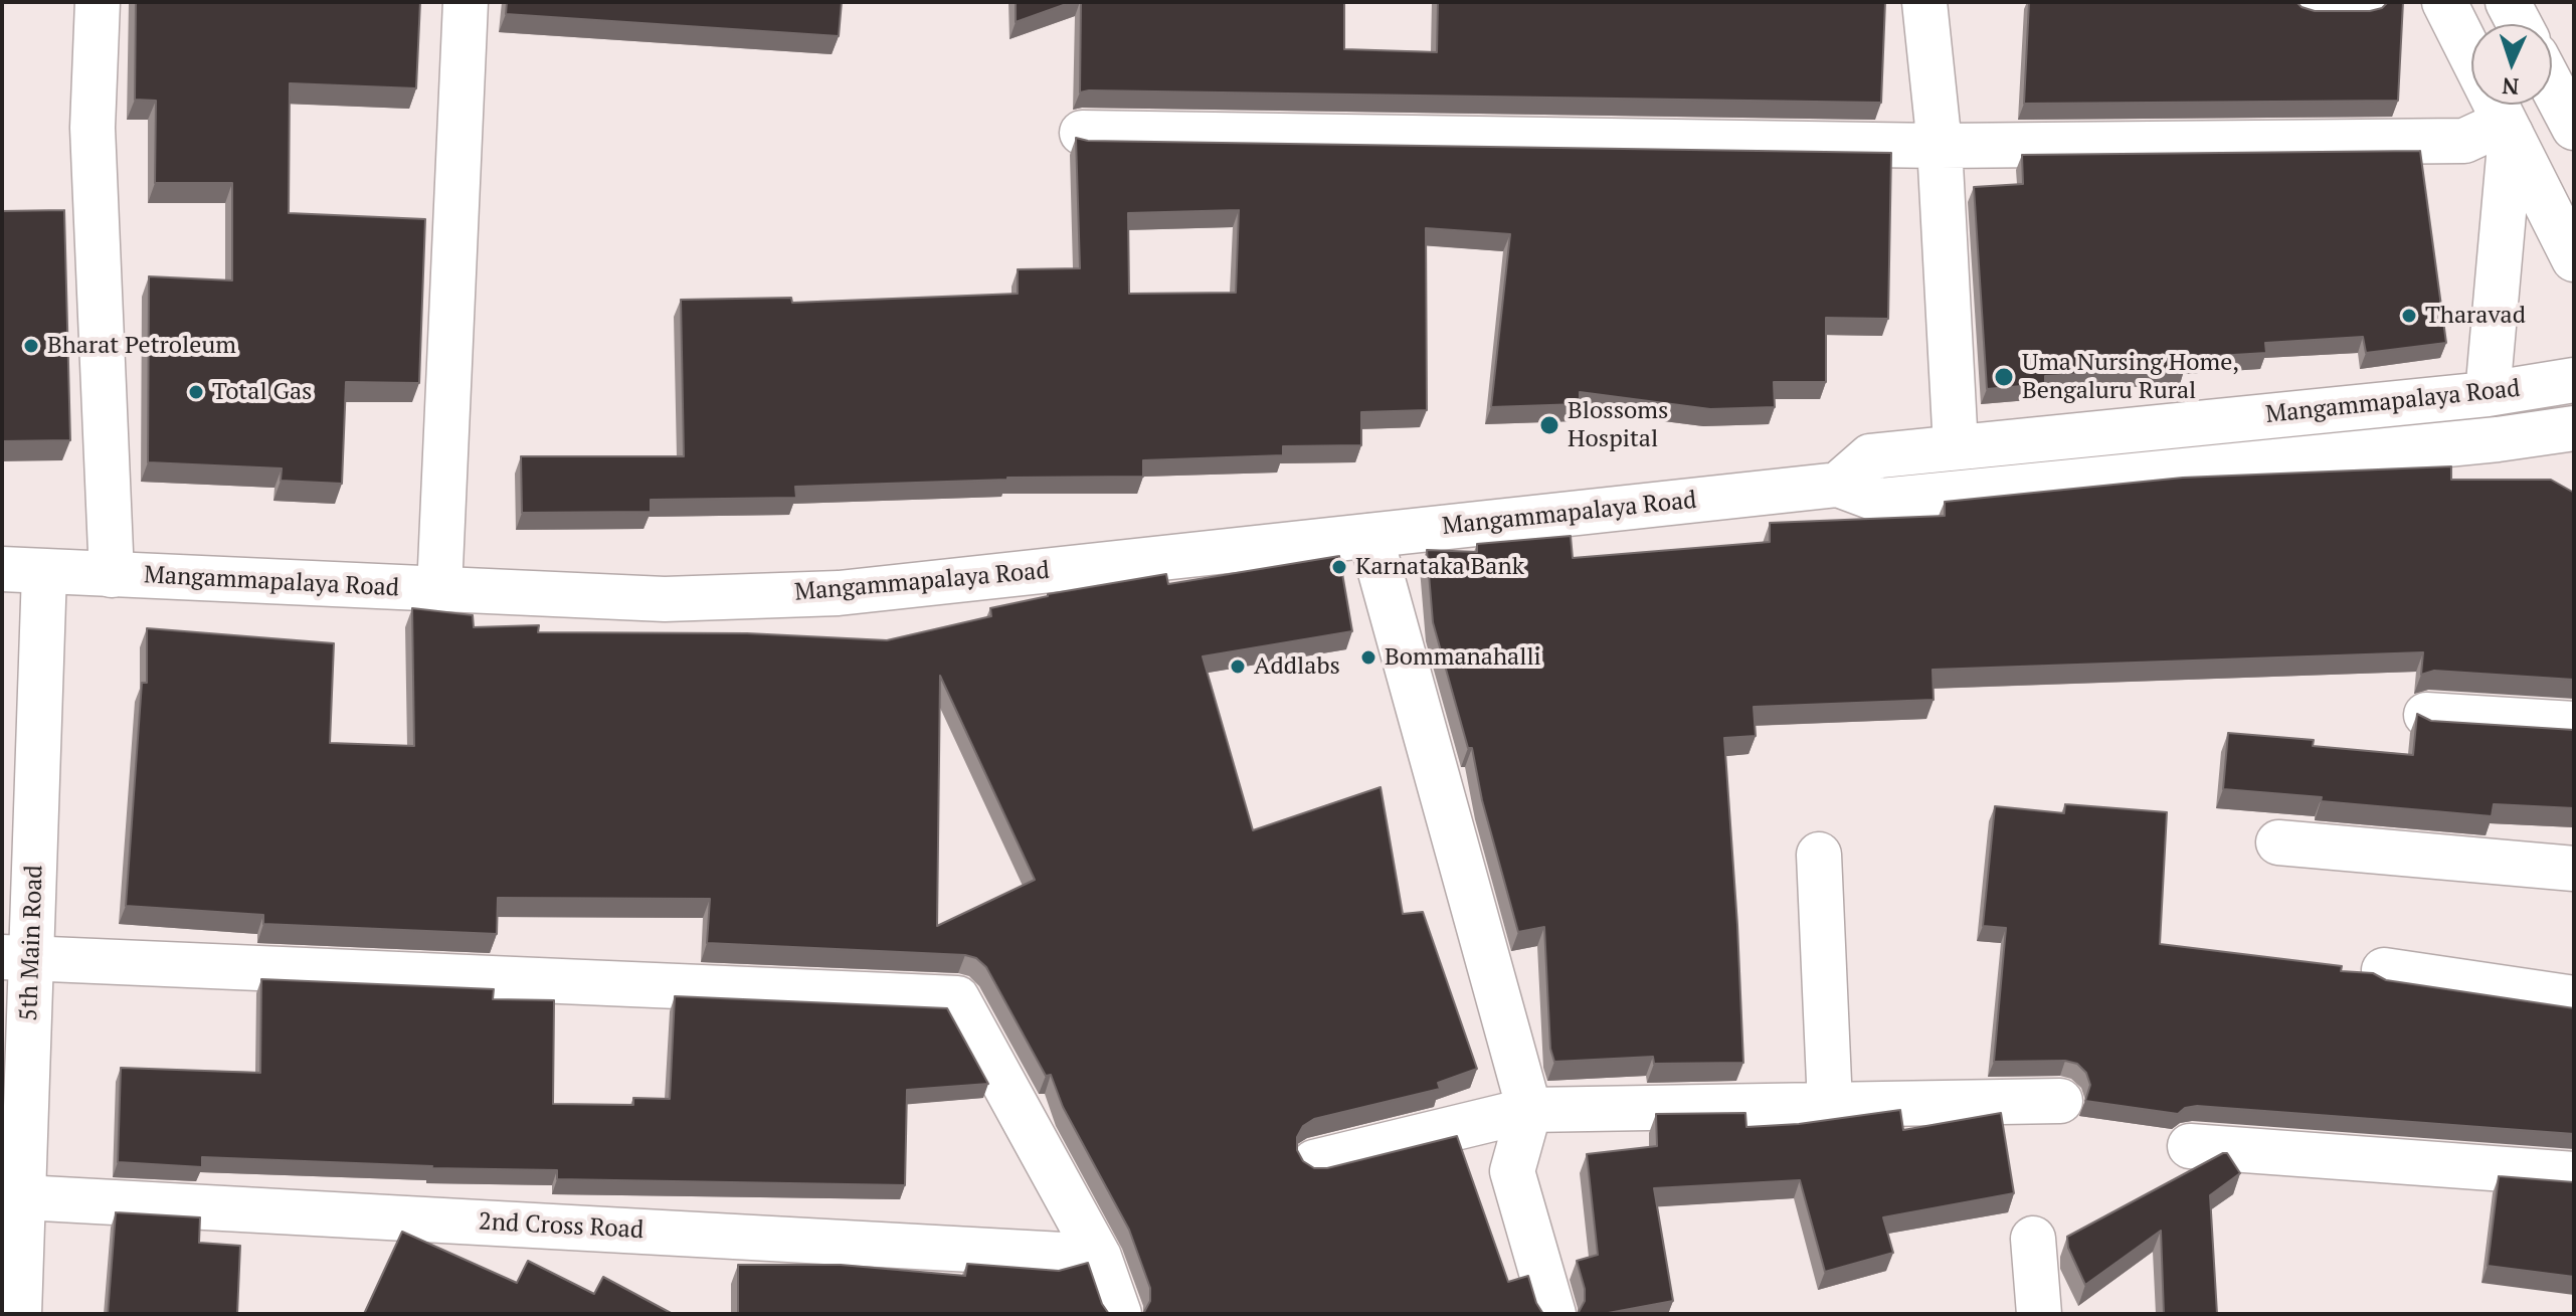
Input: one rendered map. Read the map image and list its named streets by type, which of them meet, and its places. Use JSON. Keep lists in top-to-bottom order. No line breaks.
{"streets":{"main road":["Mangammapalaya Road","5th Main Road","2nd Cross Road"]},"crossings":[["Mangammapalaya Road","5th Main Road"],["5th Main Road","2nd Cross Road"]],"places":["Tharavad","Bharat Petroleum","Uma Nursing Home, Bengaluru Rural","Total Gas","Blossoms Hospital","Karnataka Bank","Bommanahalli","Addlabs"],"north":"bottom"}
